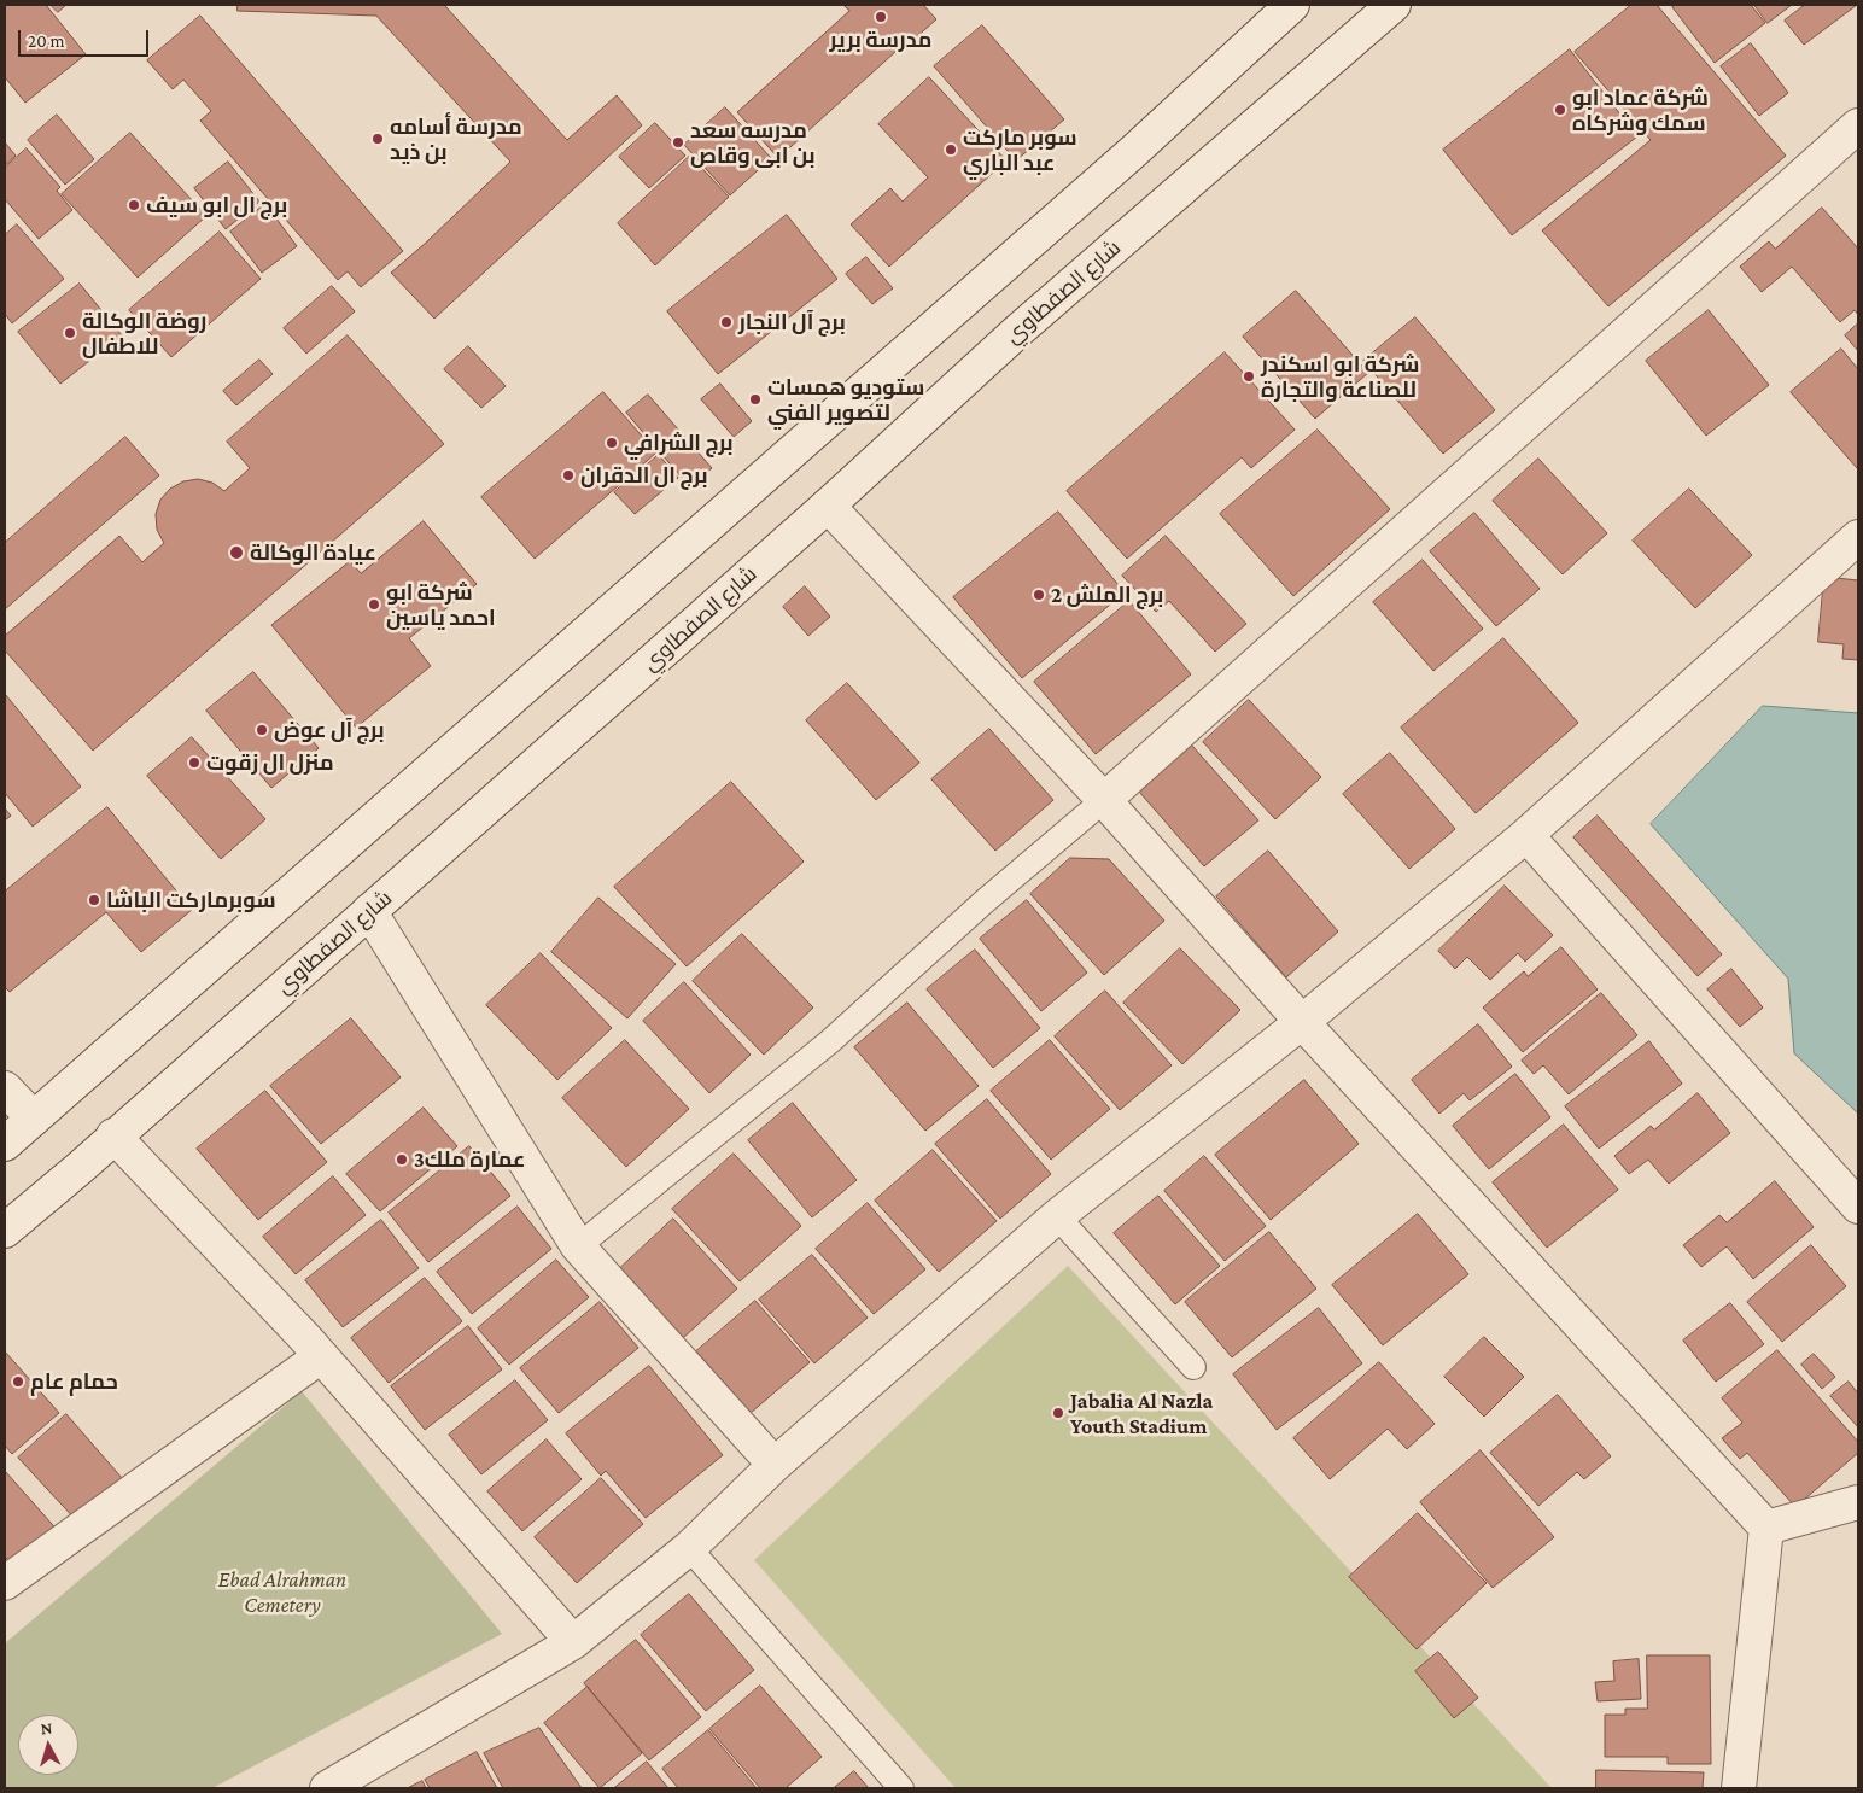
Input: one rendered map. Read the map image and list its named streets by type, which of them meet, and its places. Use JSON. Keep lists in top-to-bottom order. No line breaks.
{"streets":{"street":["شارع الصفطاوي"]},"parks":["Ebad Alrahman Cemetery"],"places":["مدرسة برير","شركة عماد ابو سمك وشركاه","مدرسة أسامه بن ذيد","مدرسه سعد بن ابى وقاص","سوبر ماركت عبد الباري","برج ال ابو سيف","برج آل النجار","روضة الوكالة للاطفال","شركة ابو اسكندر للصناعة والتجارة","ستوديو همسات لتصوير الفني","برج الشرافي","برج ال الدقران","عيادة الوكالة","برج الملش 2","شركة ابو احمد ياسين","برج آل عوض","منزل ال زقوت","سوبرماركت الباشا","عمارة ملك3","حمام عام","Jabalia Al Nazla Youth Stadium"],"scale_bar":"20 m","north":"top"}
